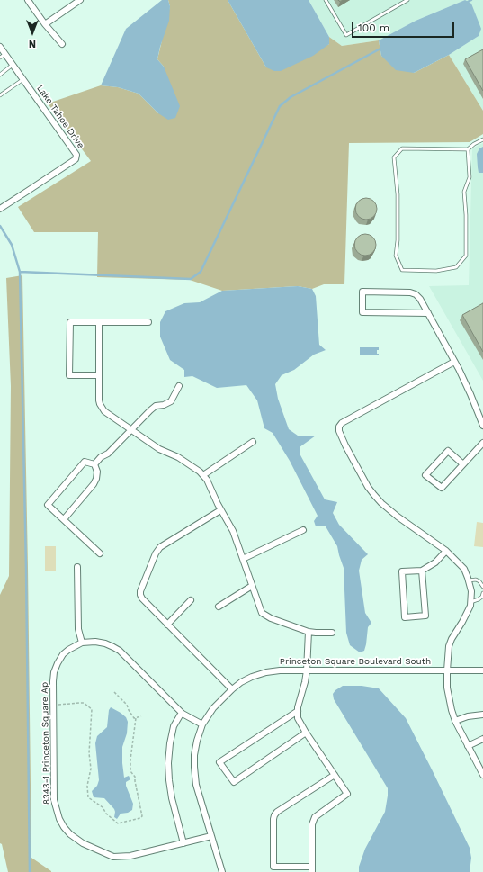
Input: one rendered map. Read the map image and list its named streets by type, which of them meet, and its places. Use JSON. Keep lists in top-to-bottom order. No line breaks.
{"streets":{"street":["Lake Tahoe Drive","Princeton Square Boulevard South","8343-1 Princeton Square Ap"]},"crossings":[["Princeton Square Boulevard South","8343-1 Princeton Square Ap"]],"scale_bar":"100 m","north":"bottom"}
